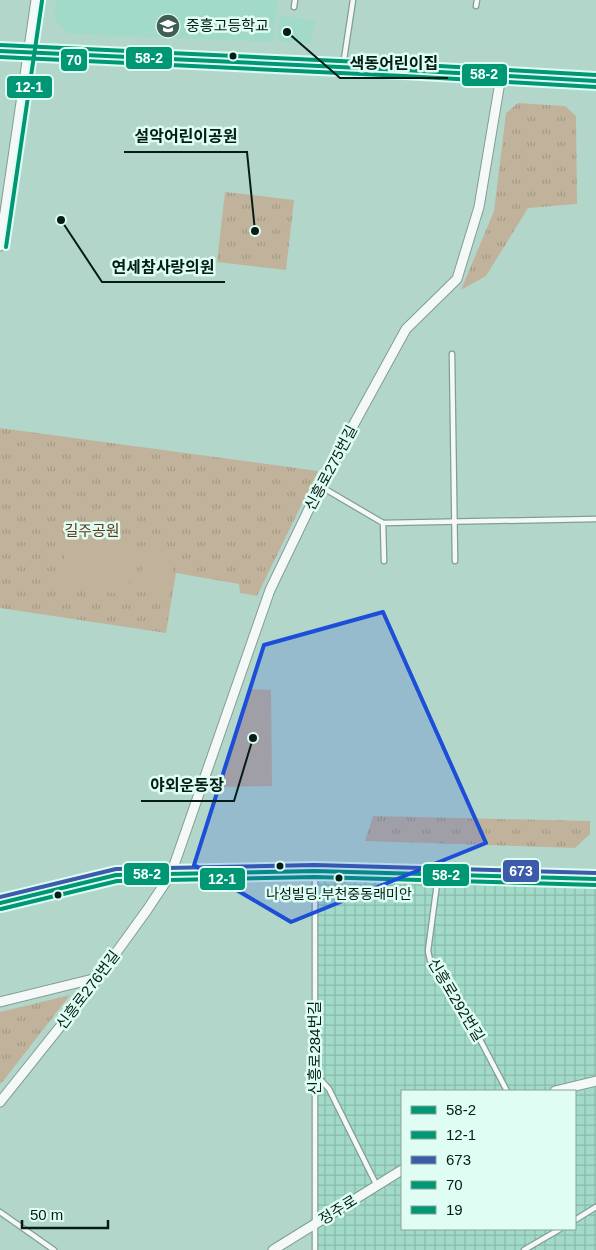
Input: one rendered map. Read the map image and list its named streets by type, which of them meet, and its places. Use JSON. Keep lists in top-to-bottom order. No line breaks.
{"streets":{"street":["신흥로275번길","신흥로276번길","정주로"],"lane":["신흥로292번길","신흥로284번길"]},"crossings":[["신흥로275번길","신흥로276번길"],["신흥로284번길","정주로"]],"parks":["길주공원"],"places":{"school or university":["중흥고등학교"],"other":["색동어린이집","연세참사랑의원","설악어린이공원","야외운동장","나성빌딩.부천중동래미안"]},"lines":["transit line 12-1","transit line 19","transit line 58-2","transit line 70","transit line 673"],"legend":["58-2","12-1","673","70","19"],"scale_bar":"50 m"}
